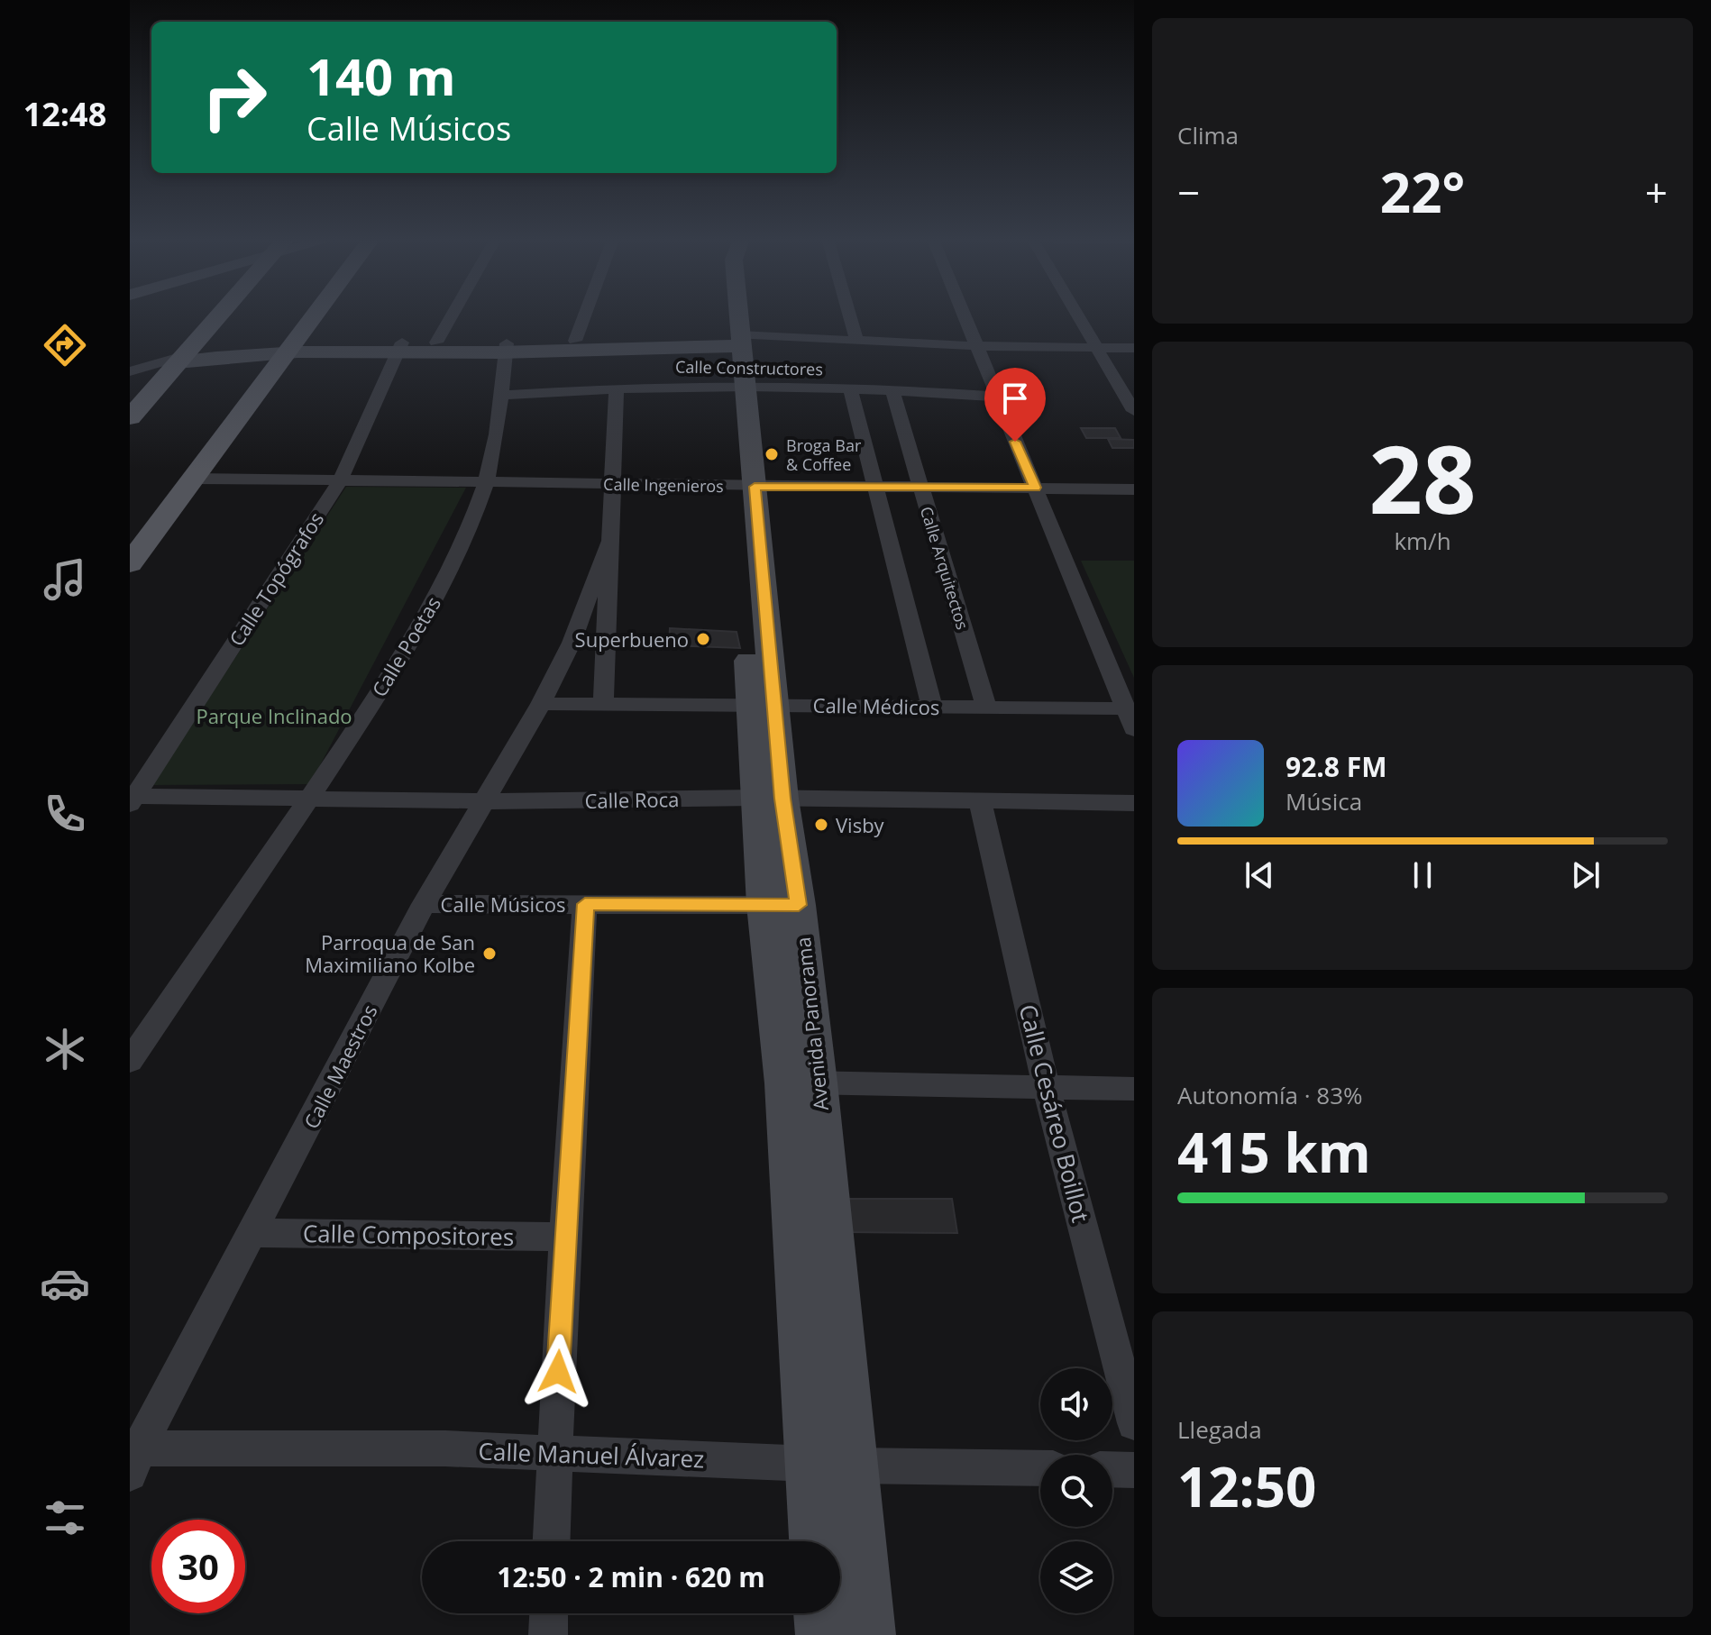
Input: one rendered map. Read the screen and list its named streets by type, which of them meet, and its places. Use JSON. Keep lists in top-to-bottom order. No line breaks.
{"streets":{"street":["Calle Constructores","Calle Ingenieros","Calle Arquitectos","Calle Topógrafos","Calle Poetas","Calle Médicos","Calle Roca","Calle Músicos","Avenida Panorama","Calle Maestros","Calle Cesáreo Boillot","Calle Compositores","Calle Manuel Álvarez"]},"crossings":[["Calle Constructores","Calle Arquitectos"],["Calle Constructores","Calle Poetas"],["Calle Constructores","Avenida Panorama"],["Calle Constructores","Calle Maestros"],["Calle Ingenieros","Calle Arquitectos"],["Calle Ingenieros","Calle Topógrafos"],["Calle Ingenieros","Calle Poetas"],["Calle Ingenieros","Avenida Panorama"],["Calle Ingenieros","Calle Maestros"],["Calle Arquitectos","Calle Médicos"],["Calle Topógrafos","Calle Roca"],["Calle Poetas","Calle Roca"],["Calle Médicos","Avenida Panorama"],["Calle Médicos","Calle Maestros"],["Calle Roca","Avenida Panorama"],["Calle Roca","Calle Maestros"],["Calle Roca","Calle Cesáreo Boillot"],["Calle Músicos","Avenida Panorama"],["Calle Músicos","Calle Maestros"],["Avenida Panorama","Calle Manuel Álvarez"],["Calle Maestros","Calle Compositores"],["Calle Maestros","Calle Manuel Álvarez"]],"parks":["Parque Inclinado"],"places":["Broga Bar & Coffee","Superbueno","Visby","Parroqua de San Maximiliano Kolbe"],"page":{"tabs":"12:48","tile":["Clima",["28","km/h"],["Autonomía · 83%","415 km"],["Llegada","12:50"]],"turn":["140 m","Calle Músicos"],"heat":["−","22°","+"],"song":["92.8 FM","Música"],"limit":"30","trip":"12:50 · 2 min · 620 m"}}
